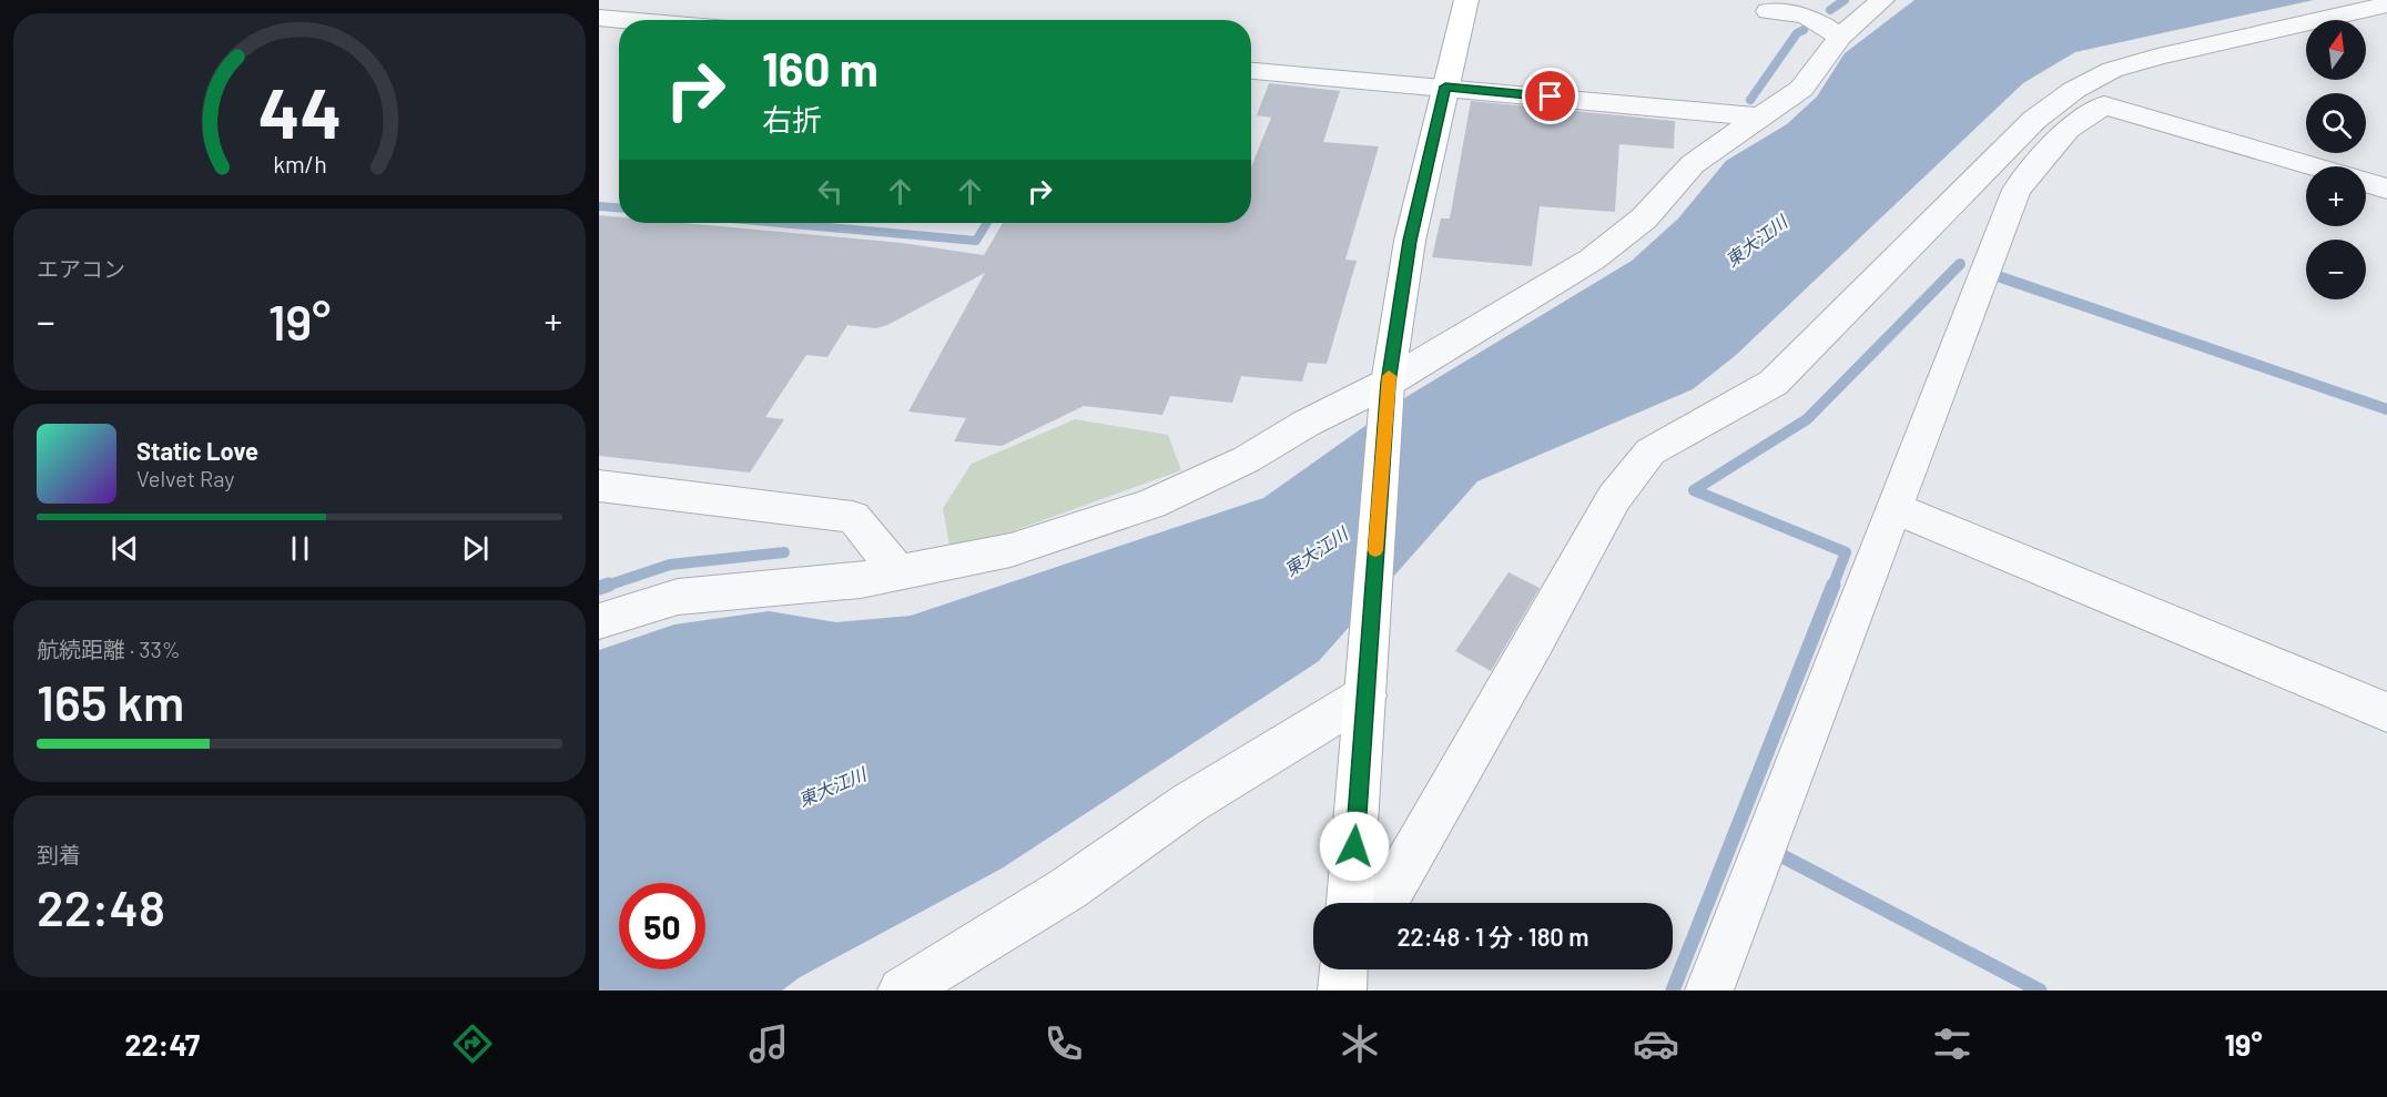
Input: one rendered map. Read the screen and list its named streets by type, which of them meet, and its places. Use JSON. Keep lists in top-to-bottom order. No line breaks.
{"water":["東大江川"],"north":"top","page":{"map_buttons":["+","−"],"turn":["160 m","右折"],"tile":["エアコン",["航続距離 · 33%","165 km"],["到着","22:48"]],"heat":["−","19°","+"],"song":["Static Love","Velvet Ray"],"limit":"50","trip":"22:48 · 1 分 · 180 m","tabs":["22:47","19°"],"gauge":["44","km/h"]}}
